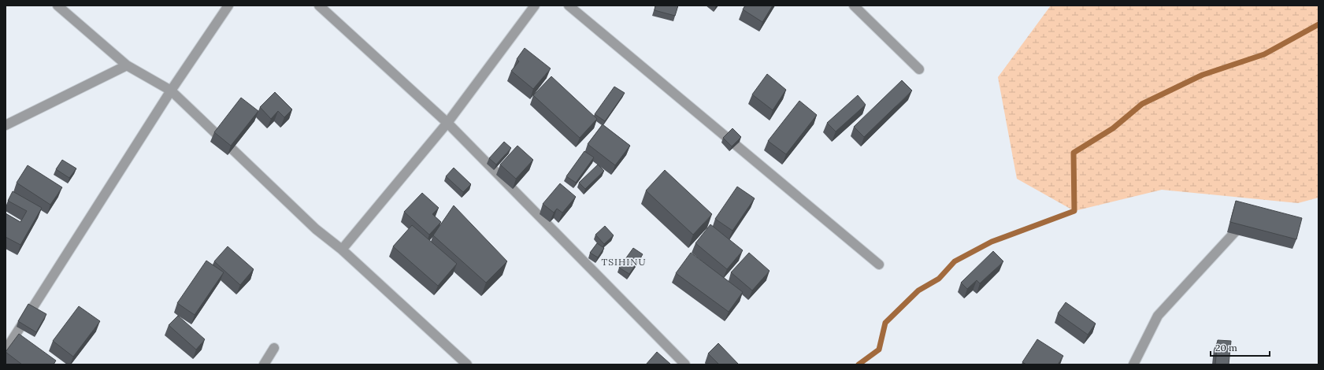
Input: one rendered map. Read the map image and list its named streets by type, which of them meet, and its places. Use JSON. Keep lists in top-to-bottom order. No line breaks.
{"districts":["TSIHINU"],"scale_bar":"20 m"}
